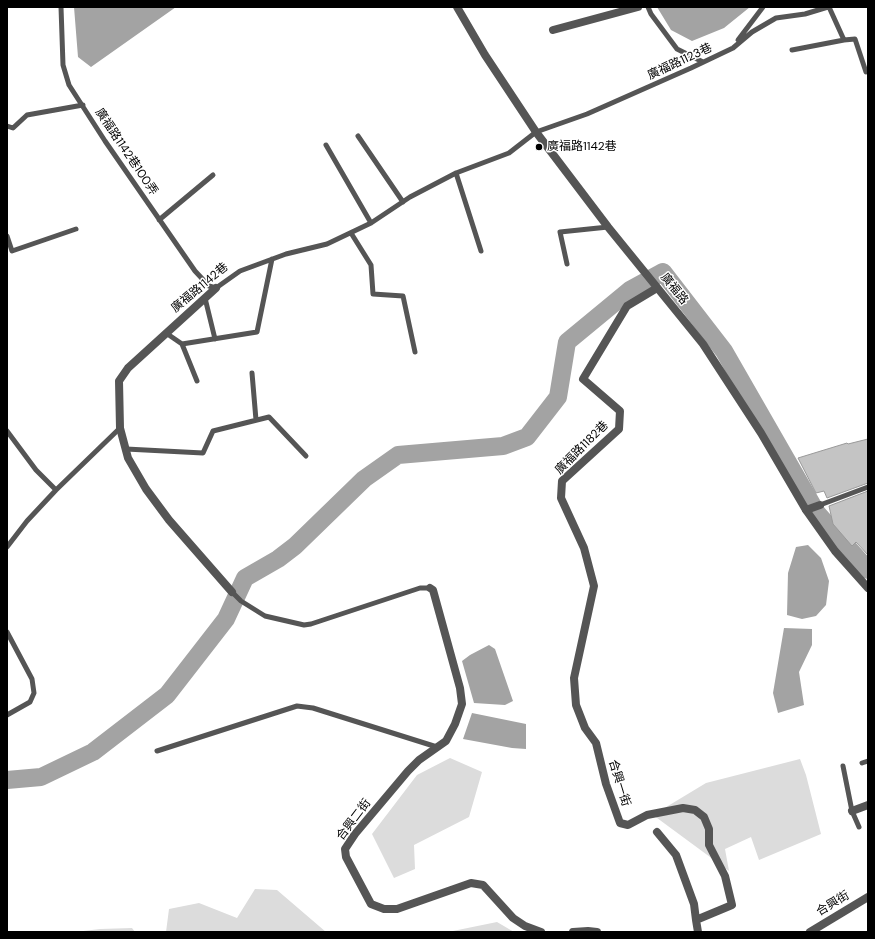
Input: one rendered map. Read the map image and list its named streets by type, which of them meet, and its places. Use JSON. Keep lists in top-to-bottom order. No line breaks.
{"streets":{"street":["廣福路1142巷","廣福路","廣福路1182巷","合興一街","合興二街","合興街"],"lane":["廣福路1123巷","廣福路1142巷100弄"]},"crossings":[["廣福路1123巷","廣福路1142巷"],["廣福路1123巷","廣福路"],["廣福路1142巷100弄","廣福路1142巷"],["廣福路1142巷","廣福路"],["廣福路","廣福路1182巷"],["廣福路1182巷","合興一街"]],"places":["廣福路1142巷"]}
